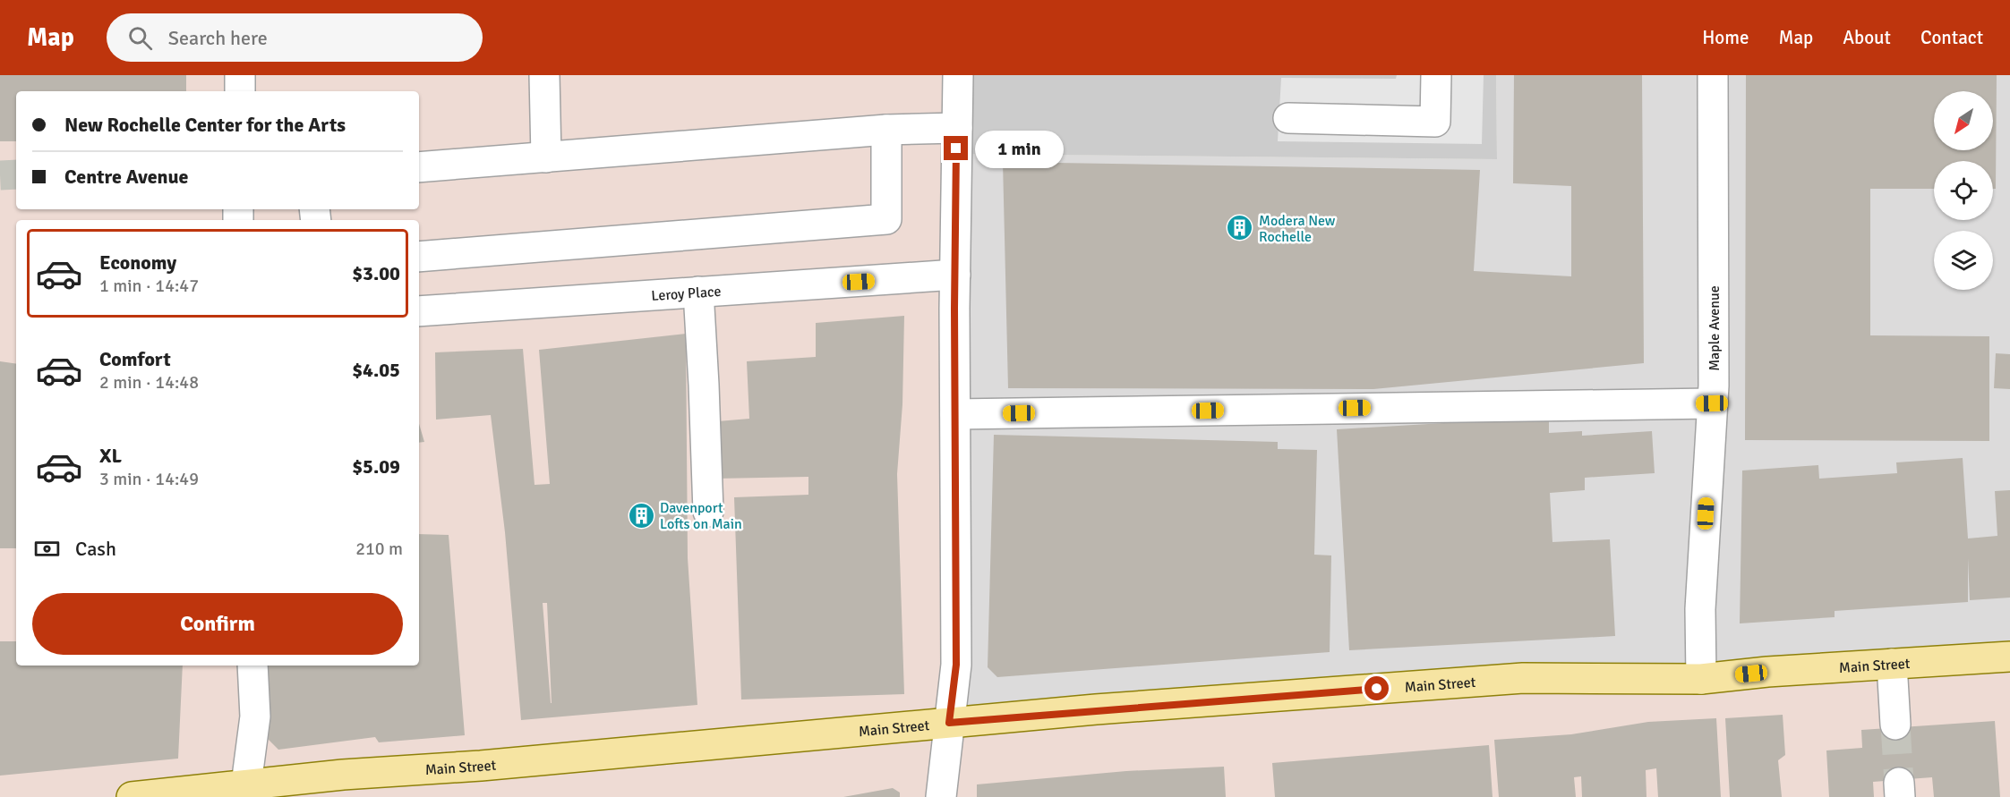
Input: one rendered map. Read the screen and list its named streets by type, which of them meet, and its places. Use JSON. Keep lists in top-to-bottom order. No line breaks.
{"streets":{"main road":["Main Street"],"street":["Leroy Place","Maple Avenue"]},"crossings":[["Maple Avenue","Main Street"]],"places":{"building":["Modera New Rochelle","Davenport Lofts on Main"]},"north":"bottom left","page":{"header":"Map","search":"Search here","nav":["Home","Map","About","Contact"],"banner":["New Rochelle Center for the Arts","Centre Avenue"],"bubble":"1 min","list":[{"name":"Economy","note":"1 min · 14:47","value":"$3.00"},{"name":"Comfort","note":"2 min · 14:48","value":"$4.05"},{"name":"XL","note":"3 min · 14:49","value":"$5.09"}],"pay":["Cash","210 m"],"buttons":"Confirm"}}
